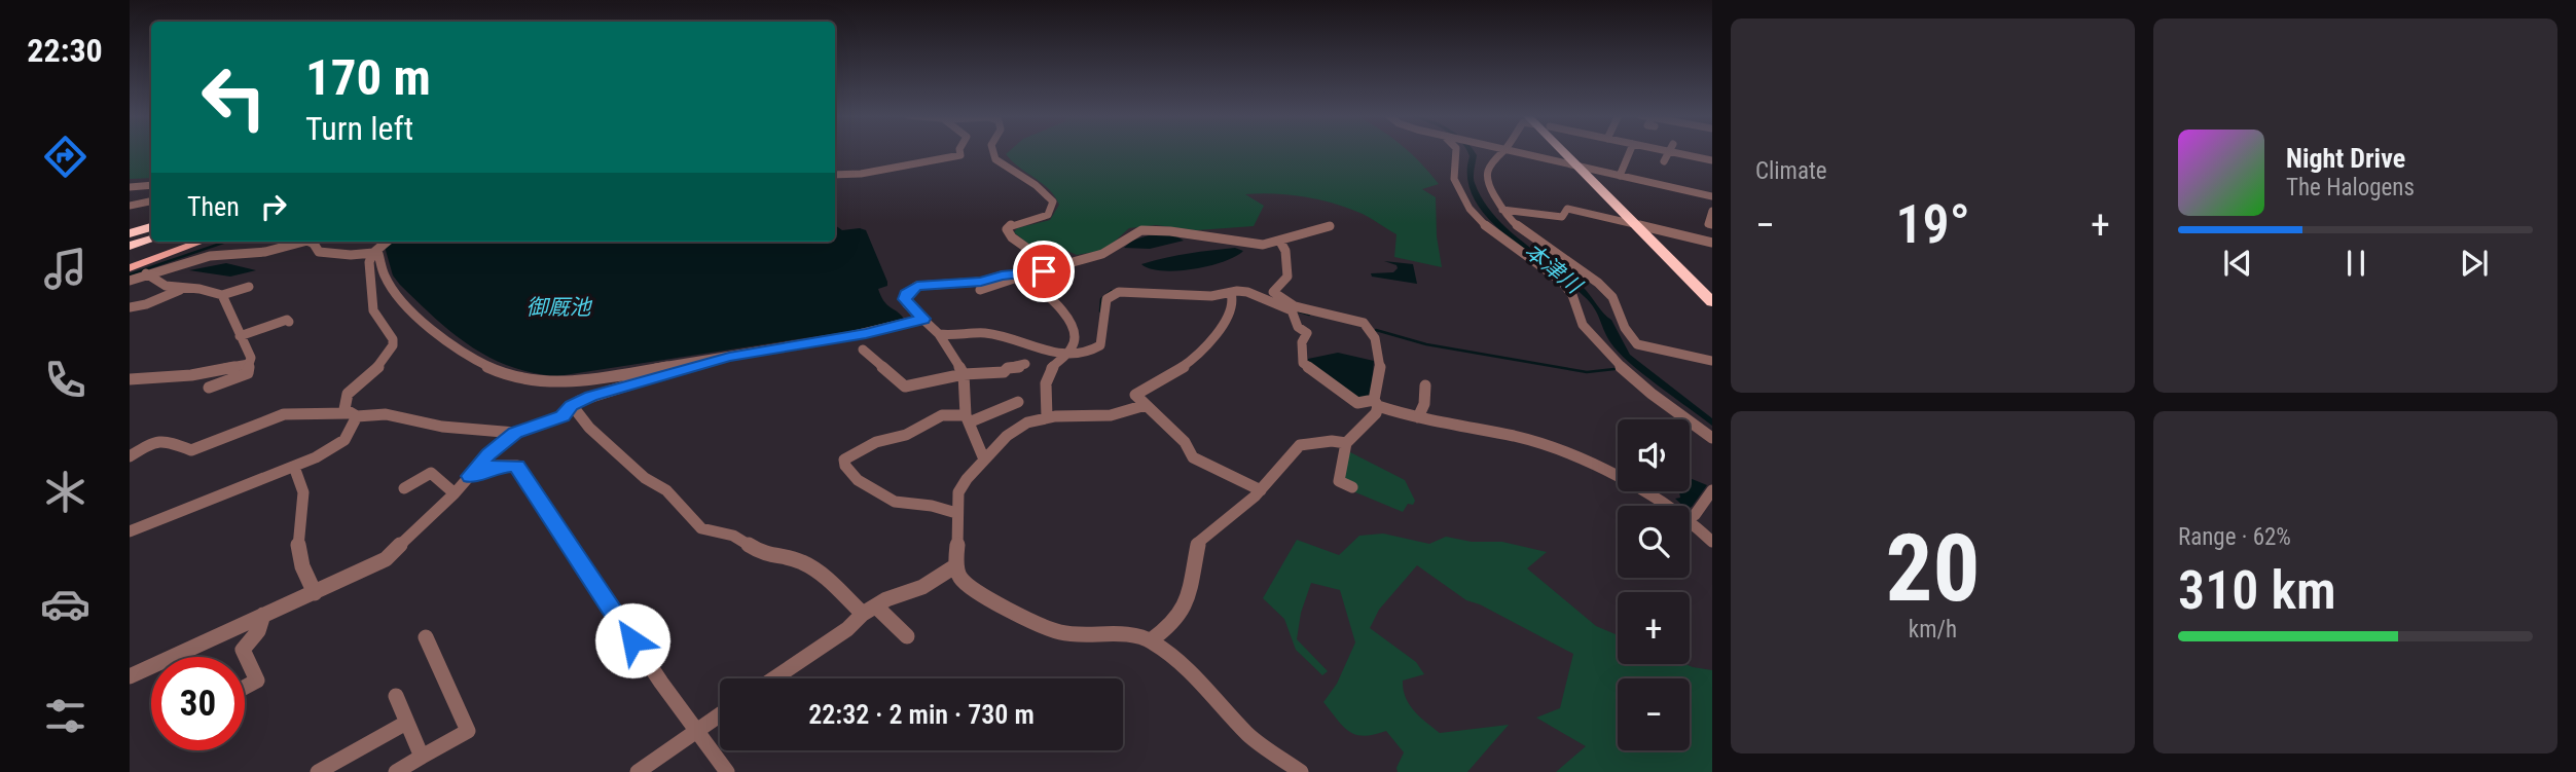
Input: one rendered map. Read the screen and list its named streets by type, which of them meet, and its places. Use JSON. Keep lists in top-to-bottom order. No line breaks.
{"water":["本津川","御厩池"],"page":{"tabs":"22:30","tile":["Climate",["20","km/h"],["Range · 62%","310 km"]],"turn":["170 m","Turn left"],"song":["Night Drive","The Halogens"],"then":"Then","heat":["−","19°","+"],"map_buttons":["+","−"],"limit":"30","trip":"22:32 · 2 min · 730 m"}}
